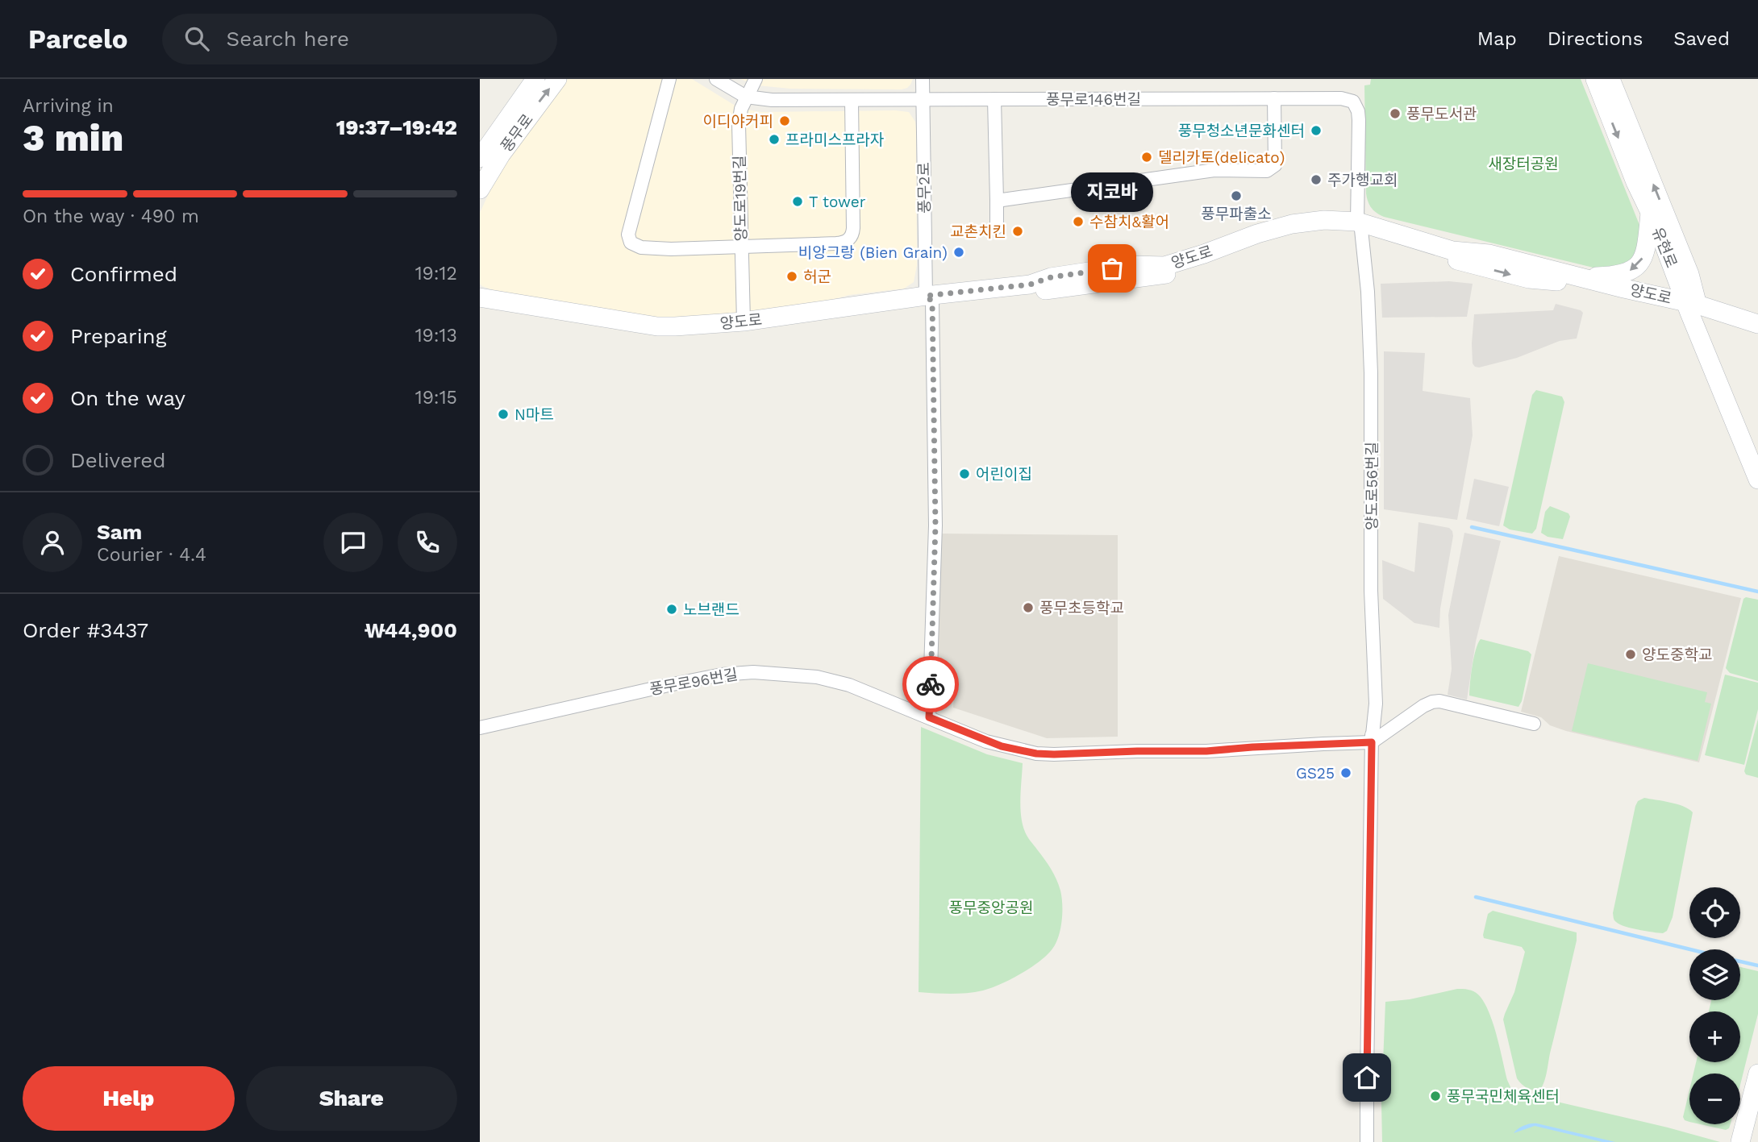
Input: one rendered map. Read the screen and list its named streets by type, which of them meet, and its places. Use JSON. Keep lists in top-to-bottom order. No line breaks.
{"streets":{"street":["풍무로146번길","풍무로","풍무2로","양도로19번길","유현로","양도로","양도로56번길","풍무로96번길"]},"crossings":[["풍무로146번길","풍무2로"],["풍무로146번길","양도로19번길"],["풍무로146번길","양도로"],["풍무로146번길","양도로56번길"],["풍무2로","양도로"],["풍무2로","풍무로96번길"],["양도로19번길","양도로"],["유현로","양도로"],["양도로","양도로56번길"],["양도로56번길","풍무로96번길"]],"parks":["새장터공원","풍무중앙공원"],"places":["풍무도서관","이디야커피","풍무청소년문화센터","프라미스프라자","델리카토(delicato)","주가행교회","풍무파출소","T tower","수참치&활어","교촌치킨","비앙그랑 (Bien Grain)","지코바","허군","N마트","어린이집","풍무초등학교","노브랜드","양도중학교","GS25","풍무국민체육센터"],"page":{"header":"Parcelo","search":"Search here","nav":["Map","Directions","Saved"],"heading":["3 min","Arriving in","19:37–19:42"],"panel":["Sam","Courier · 4.4","Order #3437","₩44,900"],"bubble":"지코바","bar":"On the way · 490 m","list":[["Confirmed","19:12"],["Preparing","19:13"],["On the way","19:15"],"Delivered"],"map_buttons":["+","−"],"buttons":["Help","Share"]}}
